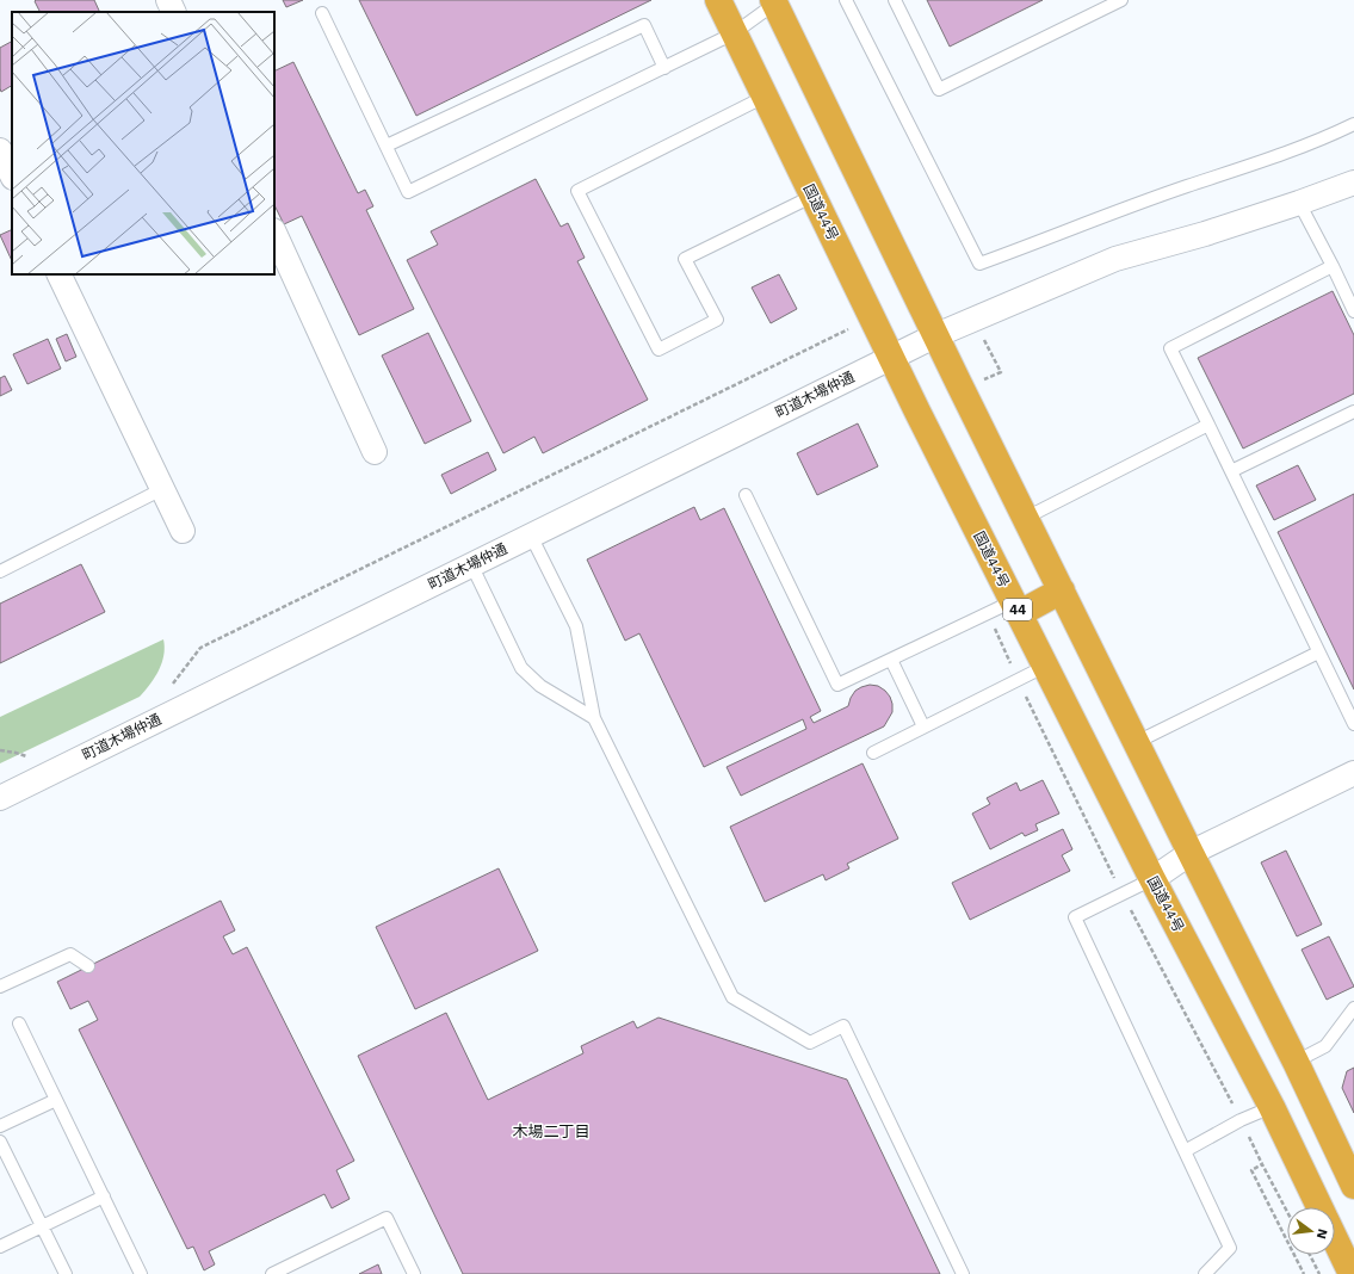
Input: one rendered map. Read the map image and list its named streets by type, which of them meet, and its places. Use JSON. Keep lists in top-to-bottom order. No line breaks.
{"streets":{"highway":["国道44号","44"],"street":["町道木場仲通"]},"crossings":[["国道44号","町道木場仲通"]],"districts":["木場二丁目"],"north":"right"}
